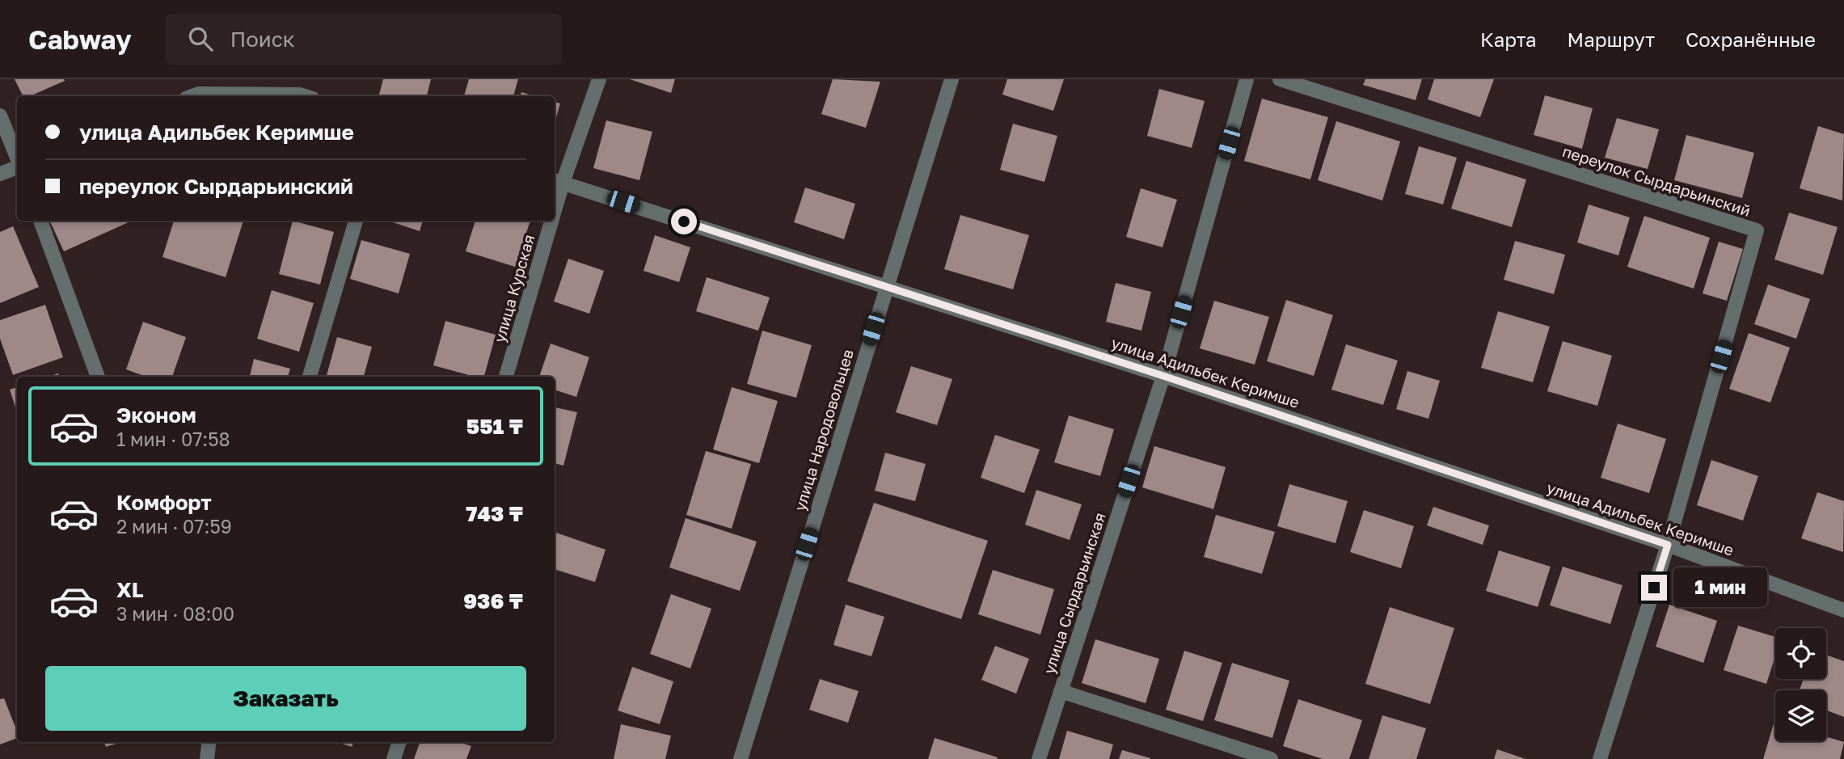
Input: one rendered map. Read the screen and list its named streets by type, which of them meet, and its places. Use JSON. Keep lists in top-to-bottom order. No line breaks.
{"streets":{"street":["переулок Сырдарьинский","улица Курская","улица Адильбек Керимше","улица Народовольцев","улица Сырдарьинская"]},"crossings":[["переулок Сырдарьинский","улица Адильбек Керимше"],["улица Курская","улица Адильбек Керимше"],["улица Адильбек Керимше","улица Народовольцев"],["улица Адильбек Керимше","улица Сырдарьинская"]],"page":{"header":"Cabway","search":"Поиск","nav":["Карта","Маршрут","Сохранённые"],"banner":["улица Адильбек Керимше","переулок Сырдарьинский"],"list":[{"name":"Эконом","note":"1 мин · 07:58","value":"551 ₸"},{"name":"Комфорт","note":"2 мин · 07:59","value":"743 ₸"},{"name":"XL","note":"3 мин · 08:00","value":"936 ₸"}],"bubble":"1 мин","buttons":"Заказать"}}
